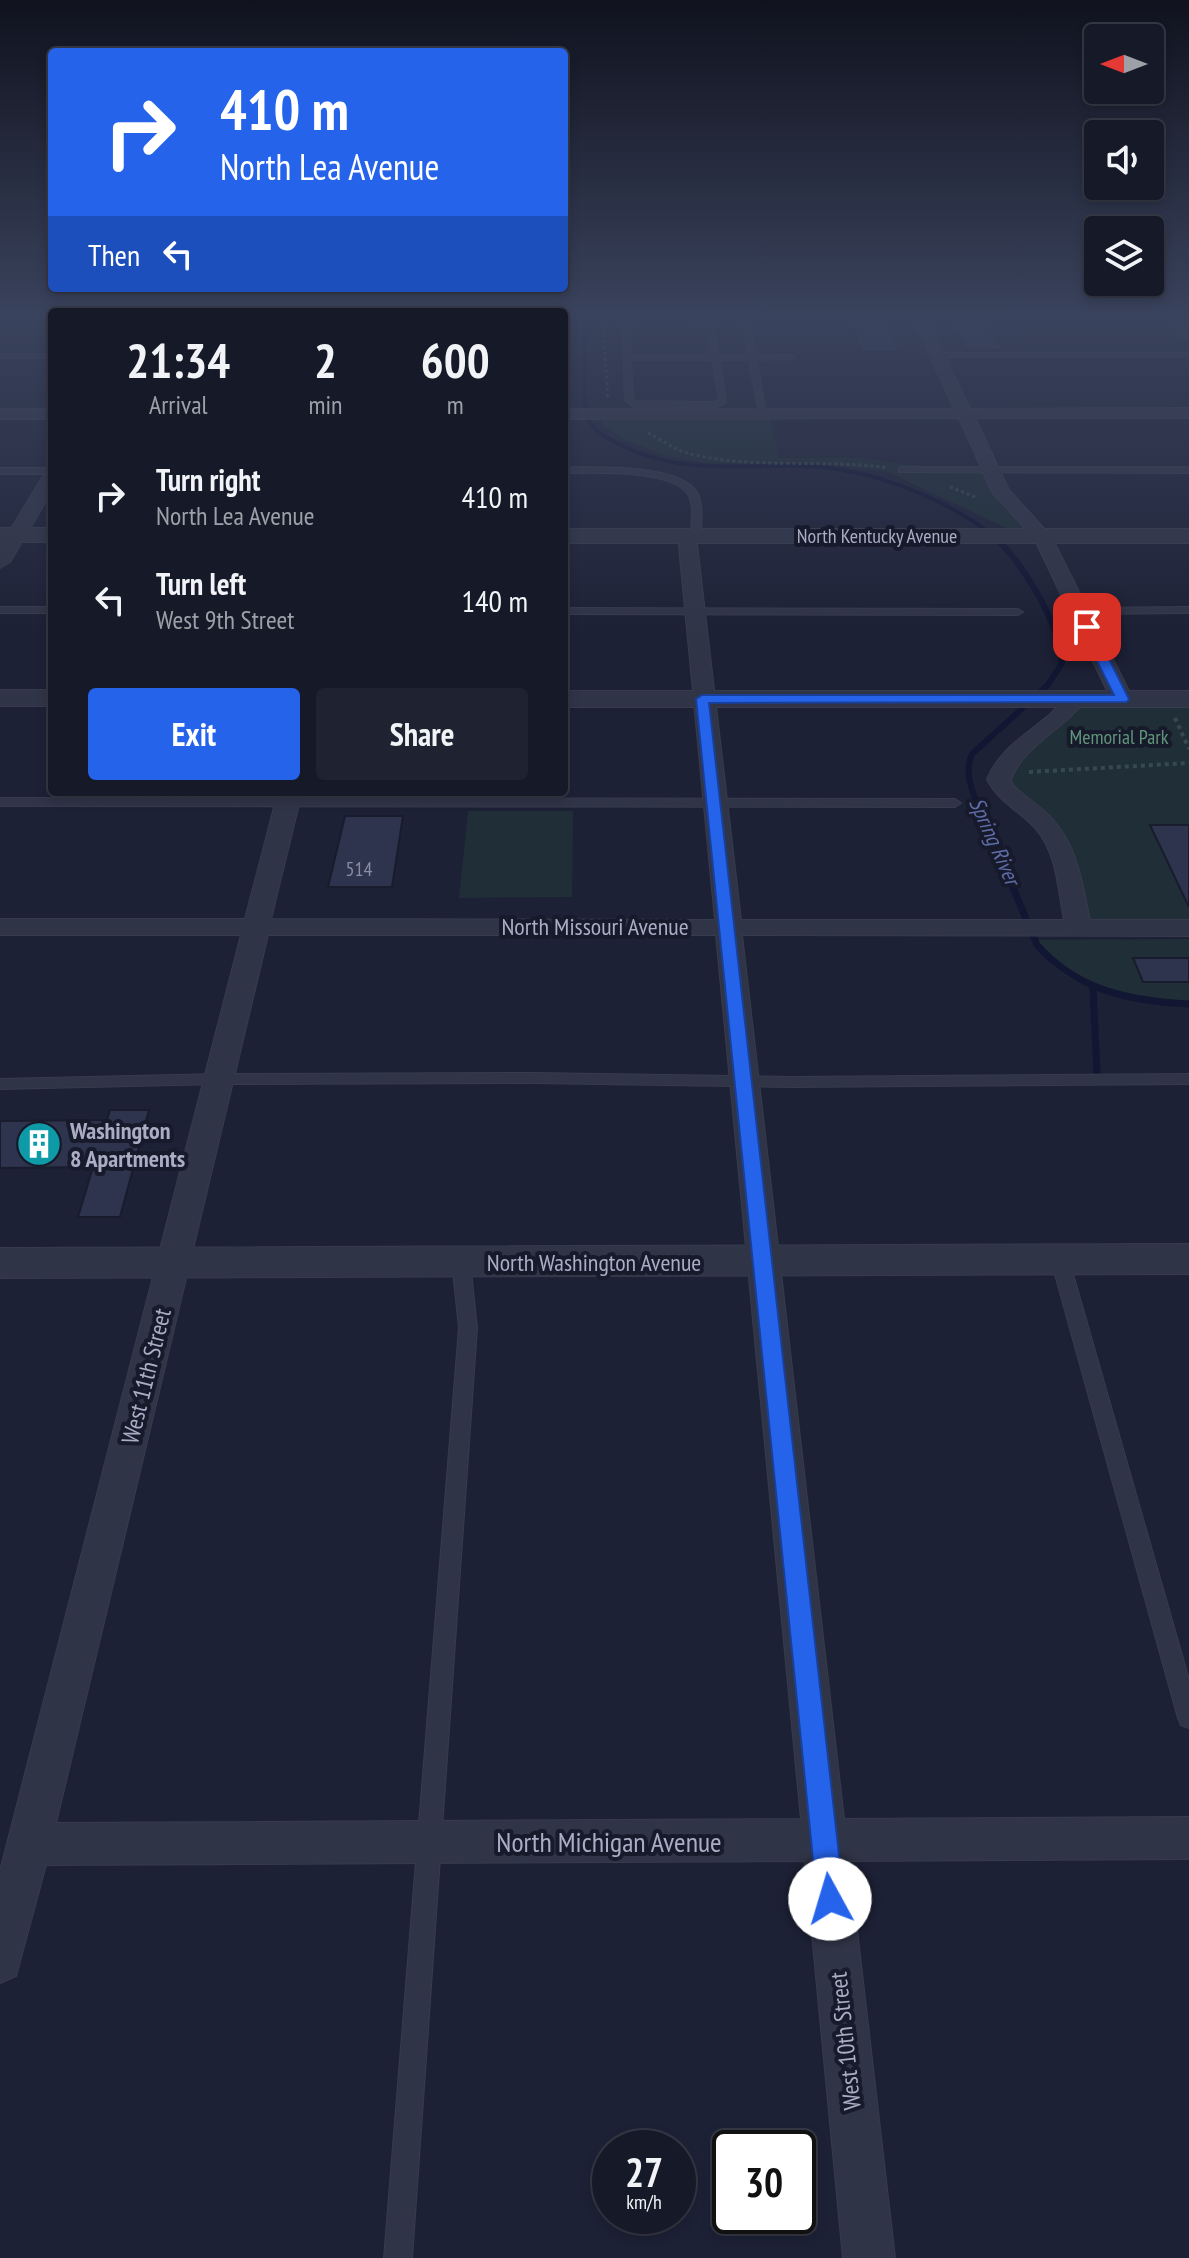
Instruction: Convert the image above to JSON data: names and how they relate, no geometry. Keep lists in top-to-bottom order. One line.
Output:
{"streets":{"street":["North Kentucky Avenue","North Missouri Avenue","North Washington Avenue","West 11th Street","North Michigan Avenue","West 10th Street"]},"crossings":[["North Kentucky Avenue","West 10th Street"],["North Missouri Avenue","West 11th Street"],["North Missouri Avenue","West 10th Street"],["North Washington Avenue","West 11th Street"],["North Washington Avenue","West 10th Street"],["West 11th Street","North Michigan Avenue"],["North Michigan Avenue","West 10th Street"]],"water":["Spring River"],"parks":["Memorial Park"],"places":{"building":["Washington 8 Apartments"]},"house_numbers":["514"],"north":"left","page":{"turn":["410 m","North Lea Avenue"],"then":"Then","eta":["21:34","Arrival","2","min","600","m"],"list":[{"name":"Turn right","note":"North Lea Avenue","value":"410 m"},{"name":"Turn left","note":"West 9th Street","value":"140 m"}],"buttons":["Exit","Share"],"speed":"27 km/h","limit":"30"}}
